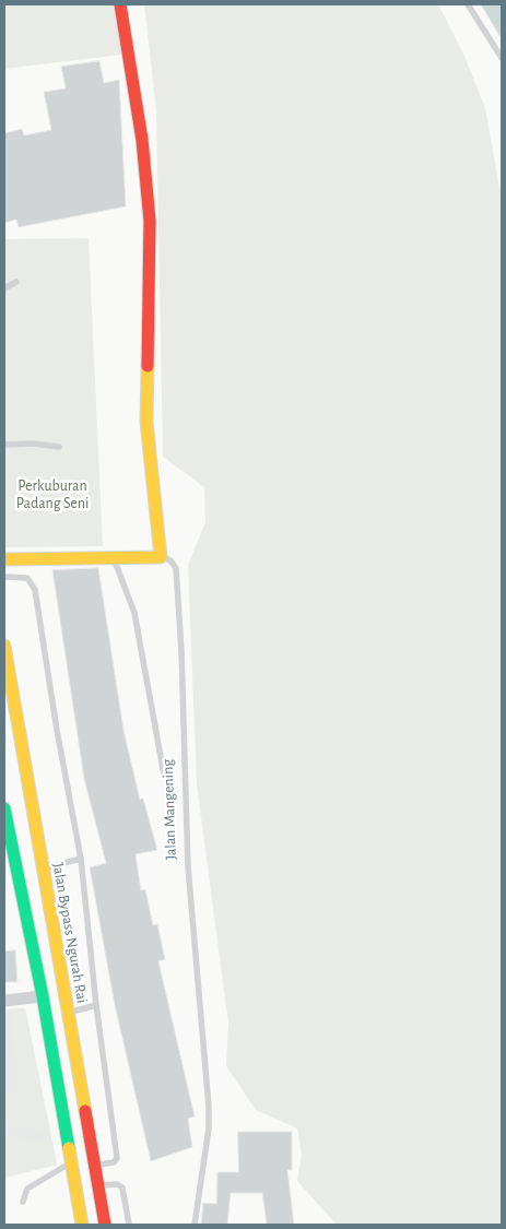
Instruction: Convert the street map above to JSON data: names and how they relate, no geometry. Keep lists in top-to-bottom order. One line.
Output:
{"streets":{"main road":["Jalan Bypass Ngurah Rai"],"lane":["Jalan Mangening"]},"parks":["Perkuburan Padang Seni"]}
